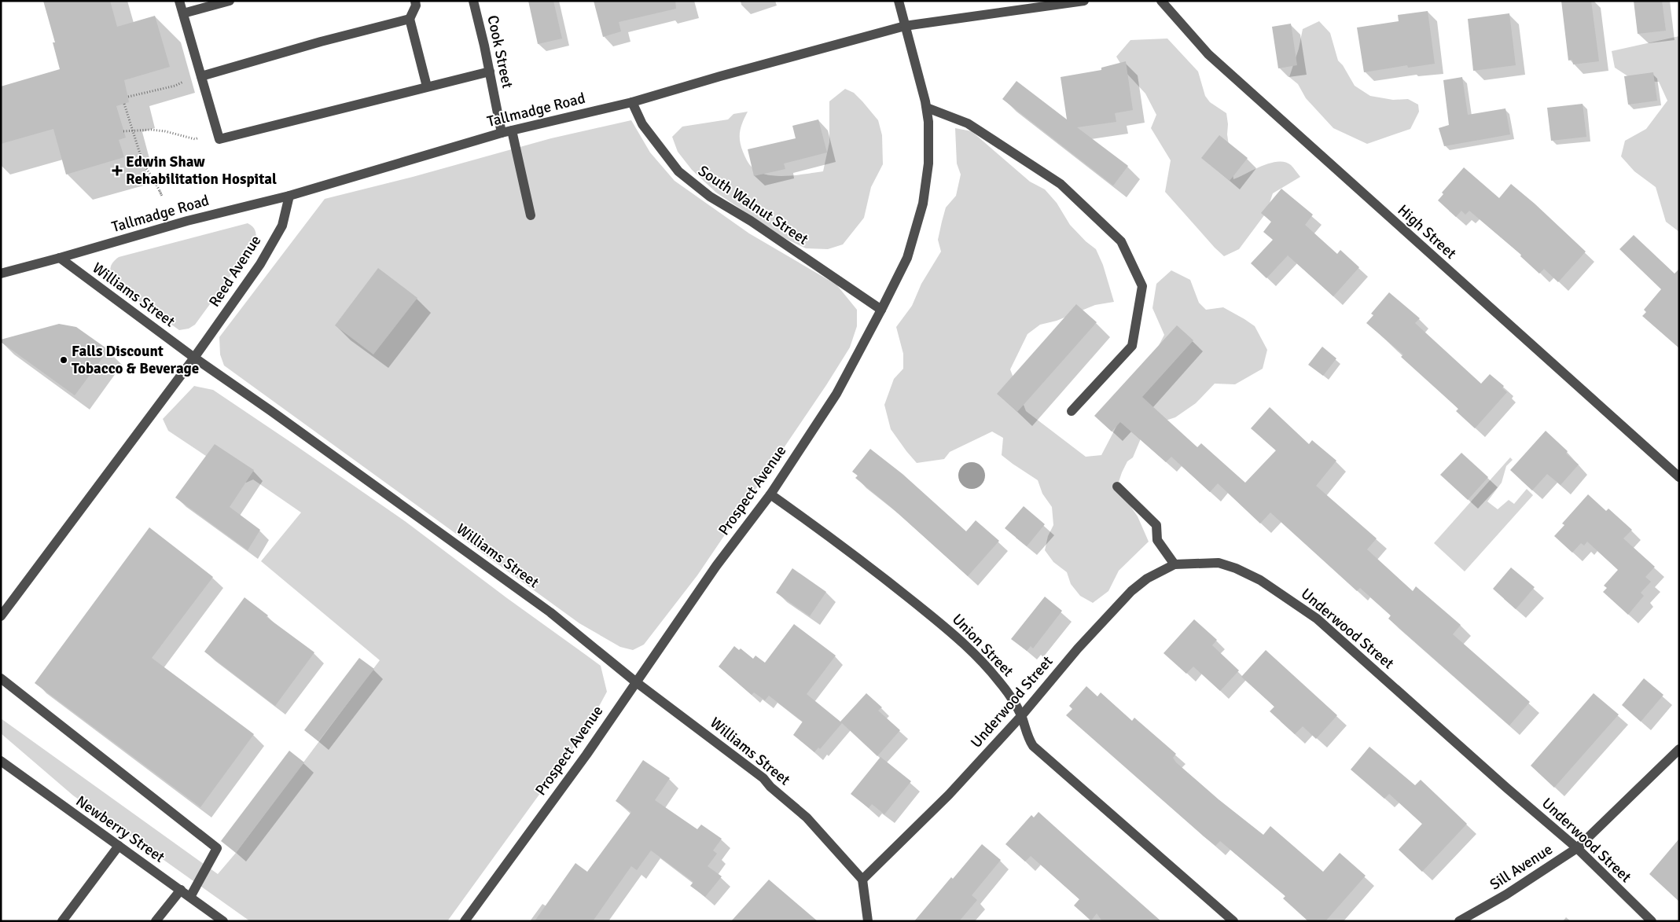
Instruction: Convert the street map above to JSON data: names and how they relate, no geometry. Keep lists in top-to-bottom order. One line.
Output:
{"streets":{"street":["Cook Street","Tallmadge Road","South Walnut Street","High Street","Reed Avenue","Williams Street","Prospect Avenue","Underwood Street","Union Street","Newberry Street","Sill Avenue"]},"crossings":[["Cook Street","Tallmadge Road"],["Tallmadge Road","South Walnut Street"],["Tallmadge Road","Reed Avenue"],["Tallmadge Road","Williams Street"],["Tallmadge Road","Prospect Avenue"],["South Walnut Street","Prospect Avenue"],["Reed Avenue","Williams Street"],["Williams Street","Prospect Avenue"],["Williams Street","Underwood Street"],["Prospect Avenue","Union Street"],["Underwood Street","Union Street"],["Underwood Street","Sill Avenue"]],"places":{"health":["Edwin Shaw Rehabilitation Hospital"],"other":["Falls Discount Tobacco & Beverage"]}}
